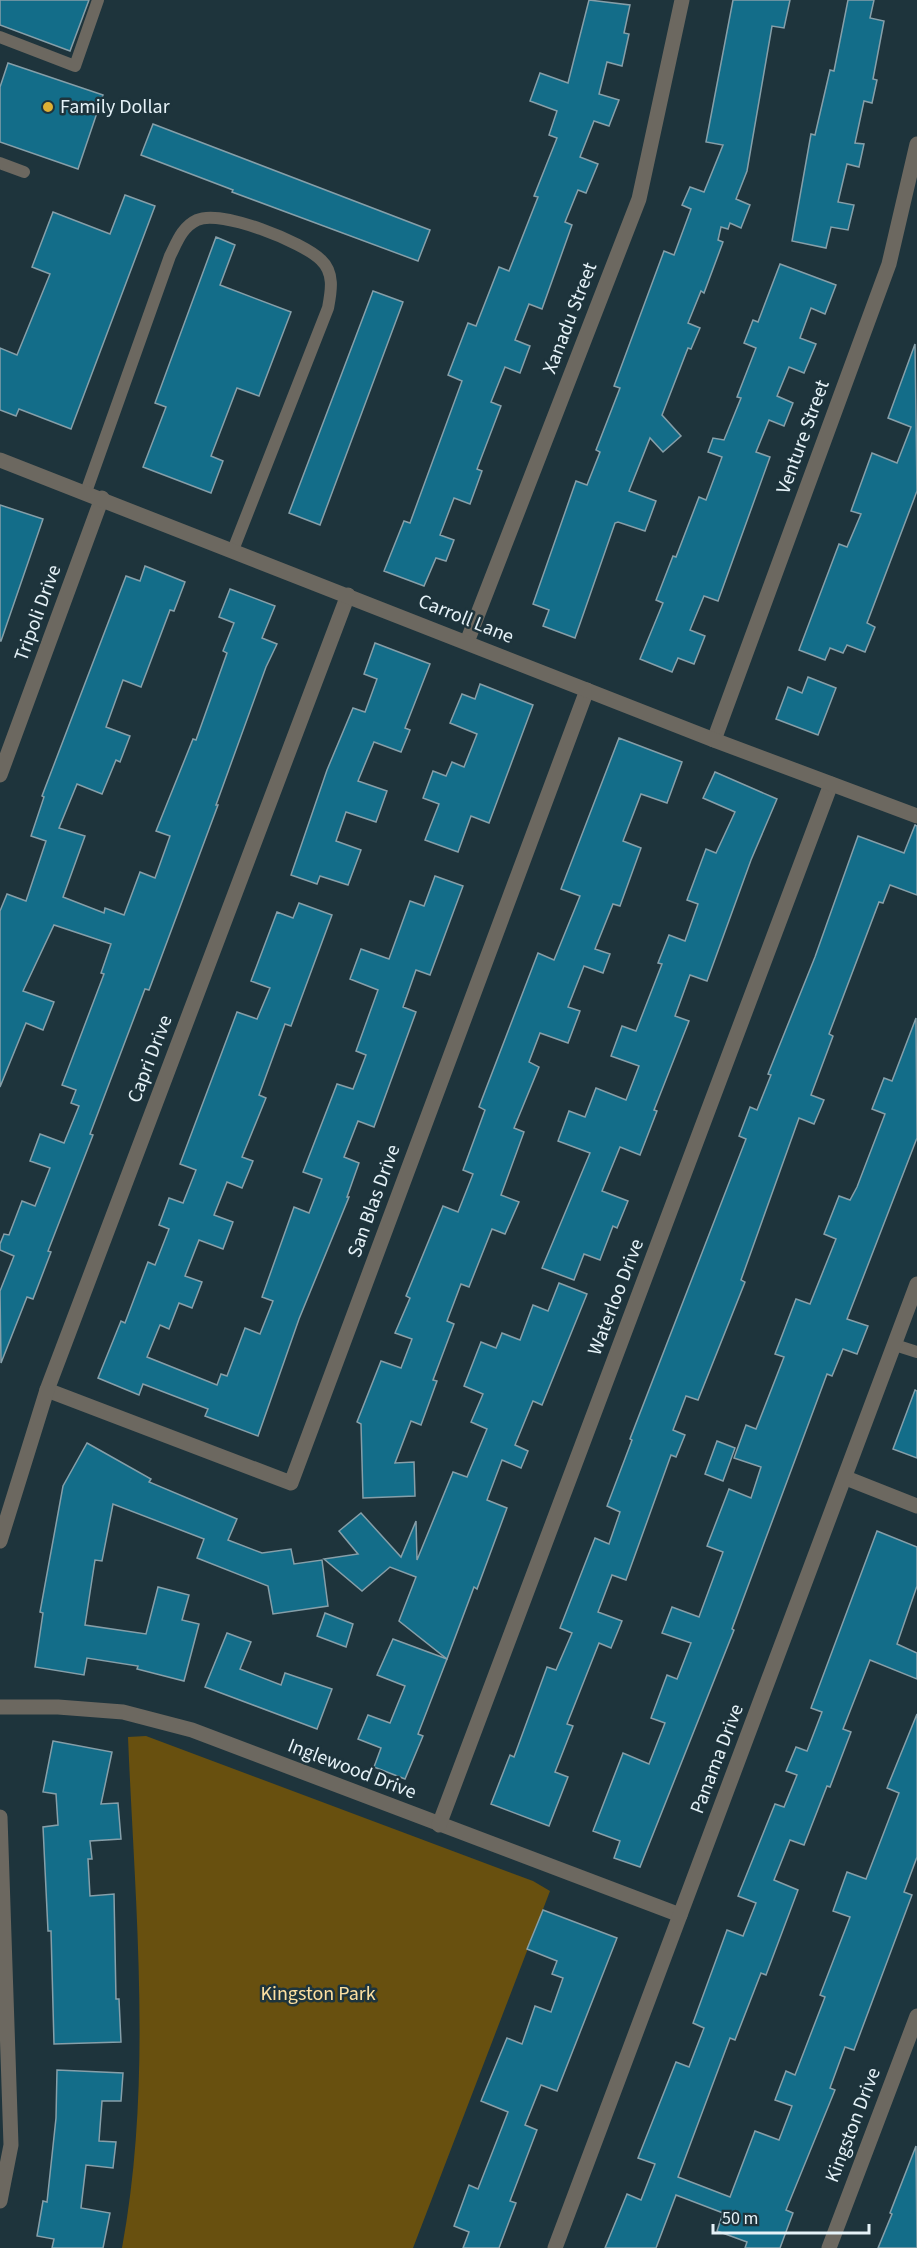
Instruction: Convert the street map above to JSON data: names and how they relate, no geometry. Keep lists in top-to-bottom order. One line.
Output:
{"streets":{"street":["Xanadu Street","Venture Street","Tripoli Drive","Carroll Lane","Capri Drive","San Blas Drive","Waterloo Drive","Panama Drive","Inglewood Drive","Kingston Drive"]},"crossings":[["Xanadu Street","Carroll Lane"],["Venture Street","Carroll Lane"],["Tripoli Drive","Carroll Lane"],["Carroll Lane","Capri Drive"],["Carroll Lane","San Blas Drive"],["Carroll Lane","Waterloo Drive"],["Capri Drive","San Blas Drive"],["Waterloo Drive","Inglewood Drive"],["Panama Drive","Inglewood Drive"]],"parks":["Kingston Park"],"places":["Family Dollar"],"scale_bar":"50 m"}
